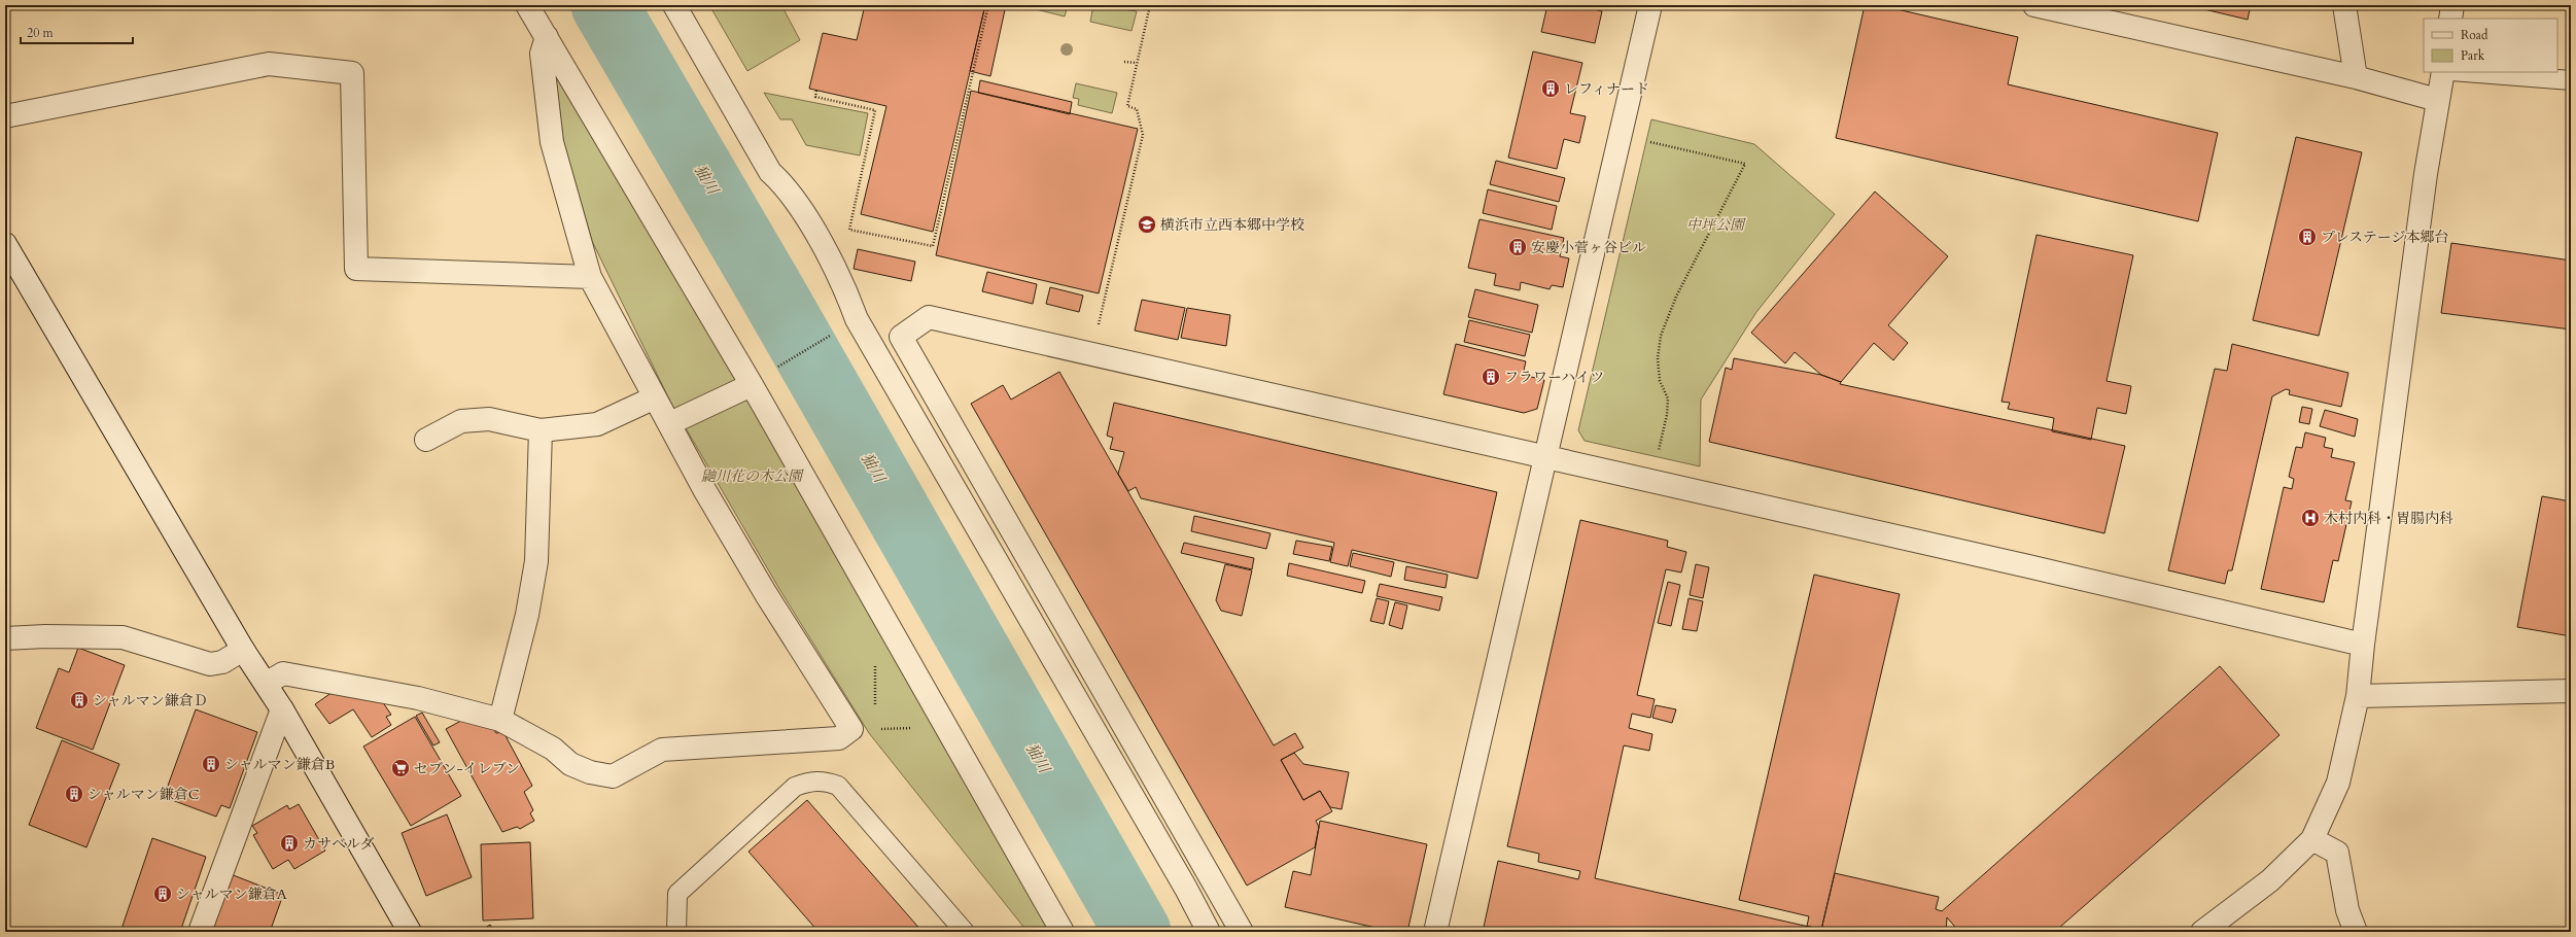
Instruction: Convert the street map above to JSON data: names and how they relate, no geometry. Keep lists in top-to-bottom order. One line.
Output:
{"water":["㹨川"],"parks":["中坪公園","鼬川花の木公園"],"places":{"building":["レフィナード","プレステージ本郷台","安慶小菅ヶ谷ビル","フラワーハイツ","シャルマン鎌倉Ｄ","シャルマン鎌倉B","シャルマン鎌倉C","カサベルダ","シャルマン鎌倉A"],"school or university":["横浜市立西本郷中学校"],"hospital":["木村内科・胃腸内科"],"supermarket":["セブン-イレブン"]},"legend":["Road","Park"],"scale_bar":"20 m"}
